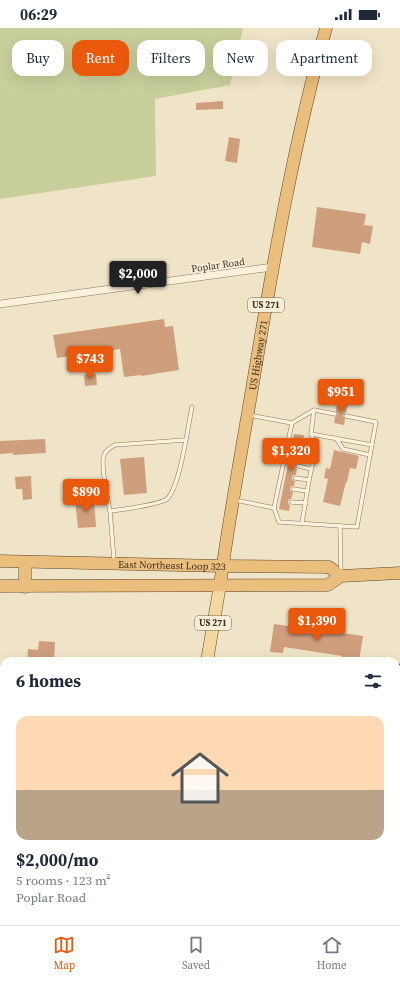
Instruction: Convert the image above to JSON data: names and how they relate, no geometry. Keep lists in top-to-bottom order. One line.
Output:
{"streets":{"highway":["US 271","US Highway 271","East Northeast Loop 323"],"street":["Poplar Road"]},"crossings":[["Poplar Road","US Highway 271"],["US Highway 271","East Northeast Loop 323"]],"page":{"status":"06:29","chip":["Buy","Rent","Filters","New","Apartment"],"price":["$2,000","$743","$951","$1,320","$890","$1,390"],"heading":"6 homes","list":[{"name":"$2,000/mo","note":"5 rooms · 123 m² · Poplar Road"}],"tabs":["Map","Saved","Home"]}}
